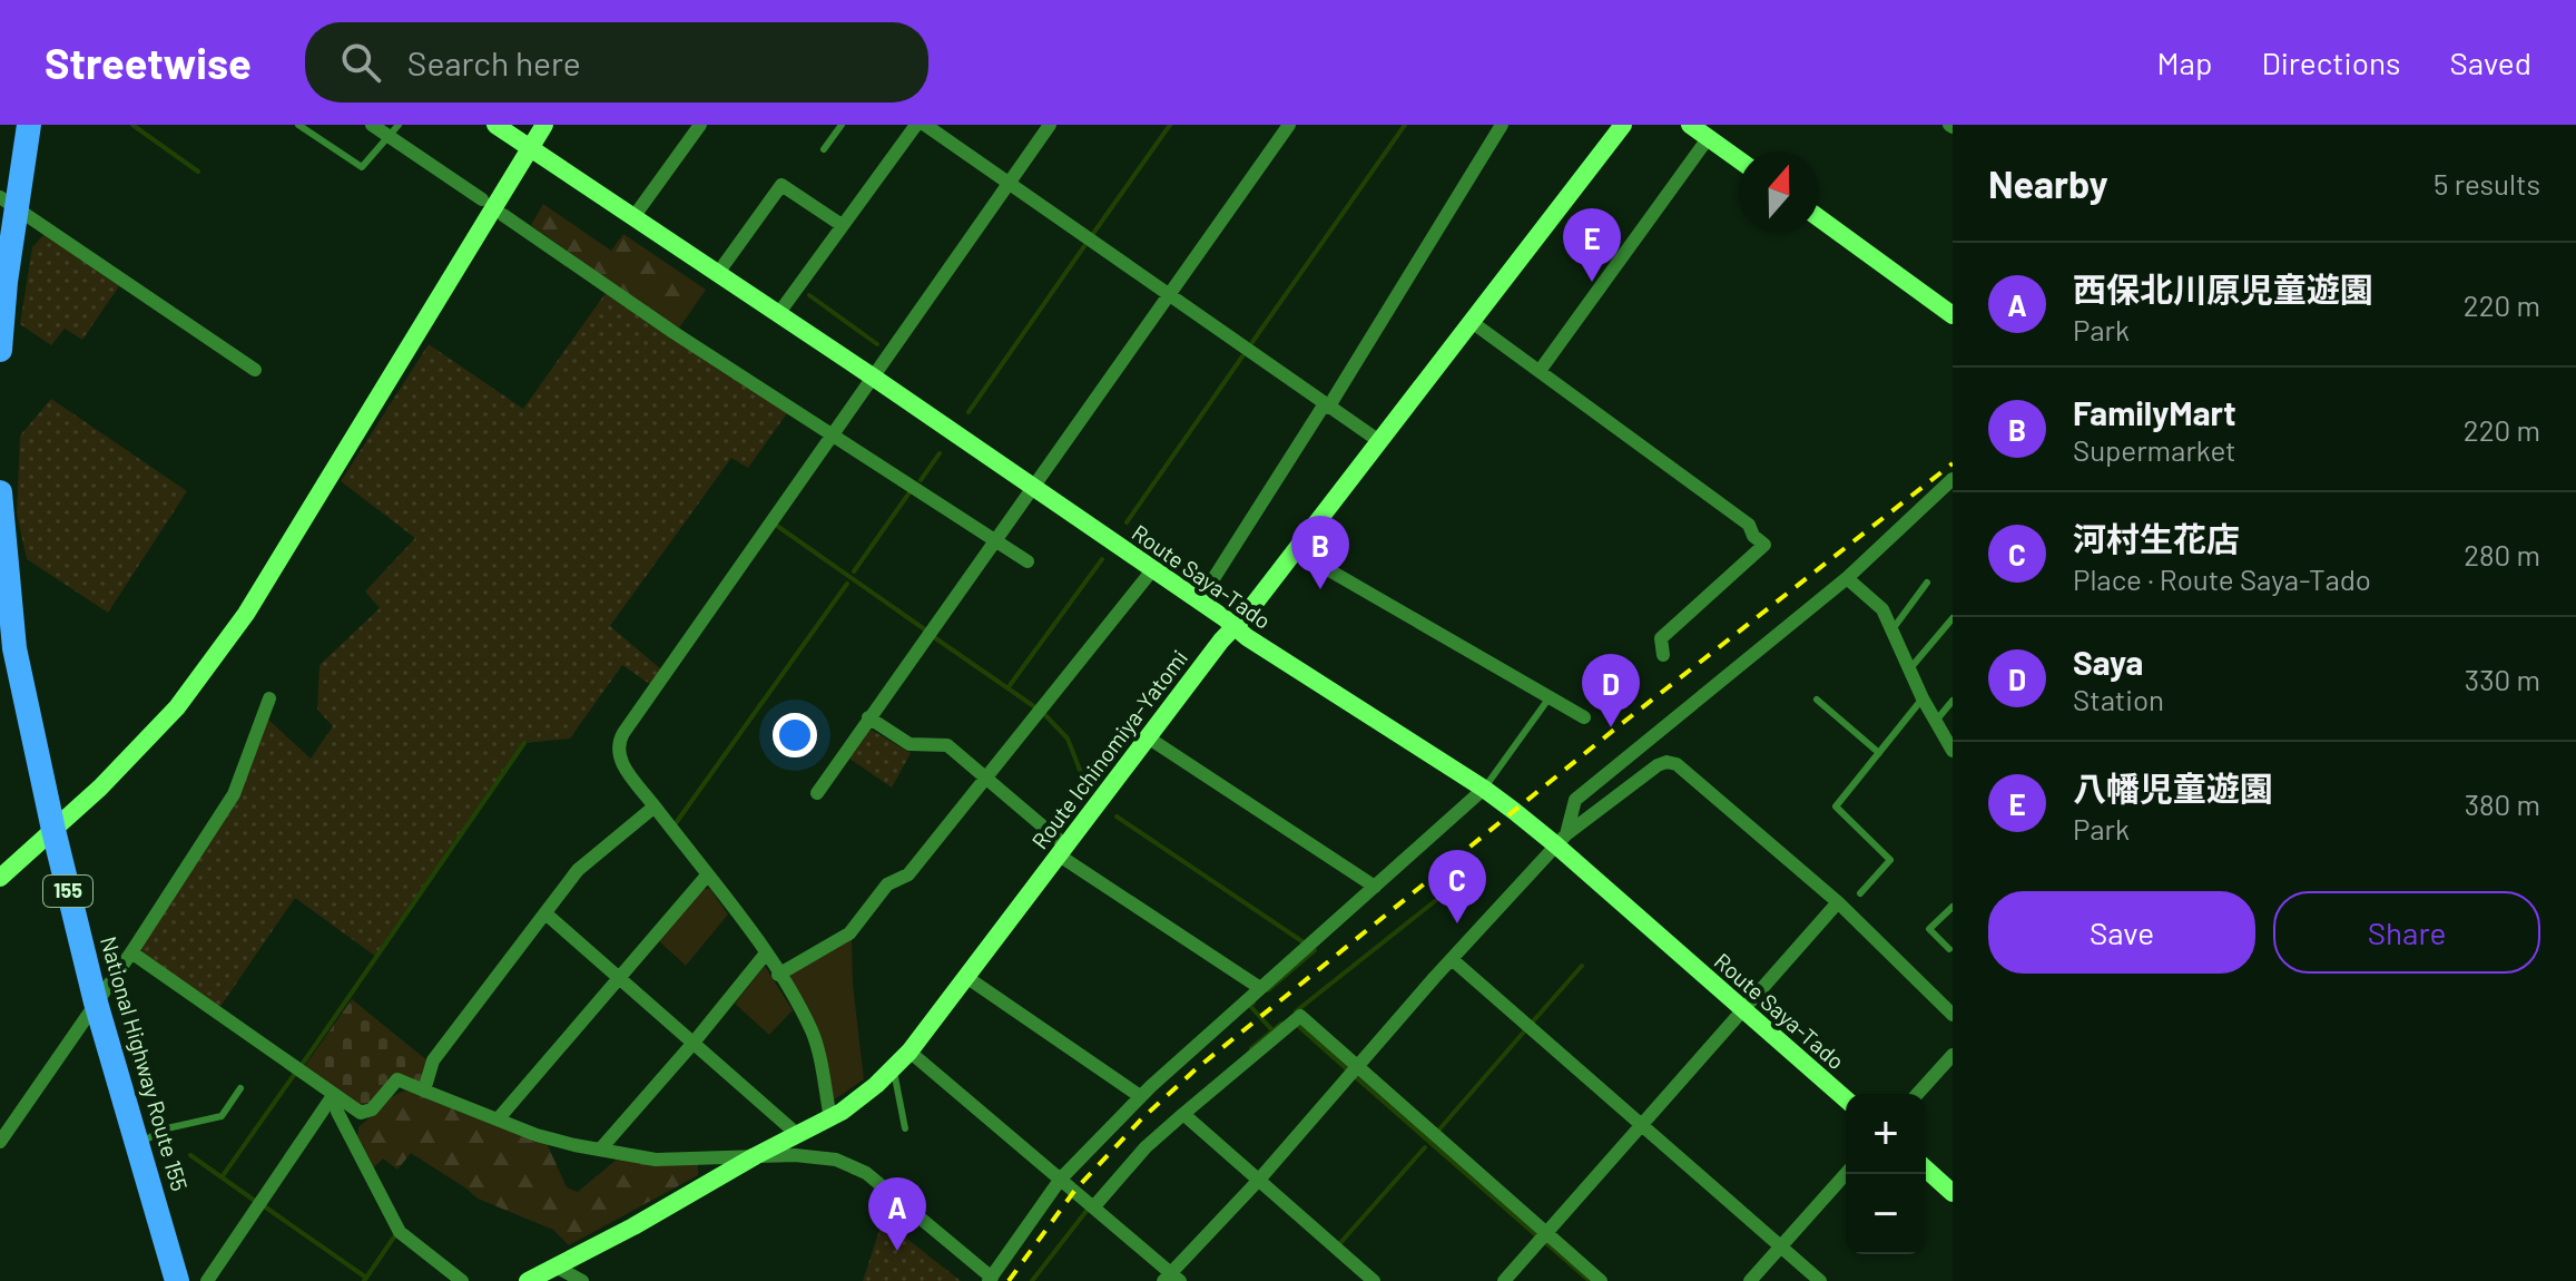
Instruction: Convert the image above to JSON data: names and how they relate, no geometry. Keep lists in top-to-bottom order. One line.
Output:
{"streets":{"highway":["155","National Highway Route 155"],"main road":["Route Saya-Tado","Route Ichinomiya-Yatomi"]},"crossings":[["Route Saya-Tado","Route Ichinomiya-Yatomi"]],"north":"top","page":{"header":"Streetwise","search":"Search here","nav":["Map","Directions","Saved"],"heading":["Nearby","5 results"],"pins":["E","B","D","C","A"],"list":[{"mark":"A","name":"西保北川原児童遊園","note":"Park","value":"220 m"},{"mark":"B","name":"FamilyMart","note":"Supermarket","value":"220 m"},{"mark":"C","name":"河村生花店","note":"Place · Route Saya-Tado","value":"280 m"},{"mark":"D","name":"Saya","note":"Station","value":"330 m"},{"mark":"E","name":"八幡児童遊園","note":"Park","value":"380 m"}],"buttons":["Save","Share"],"map_buttons":["+","−"]}}
